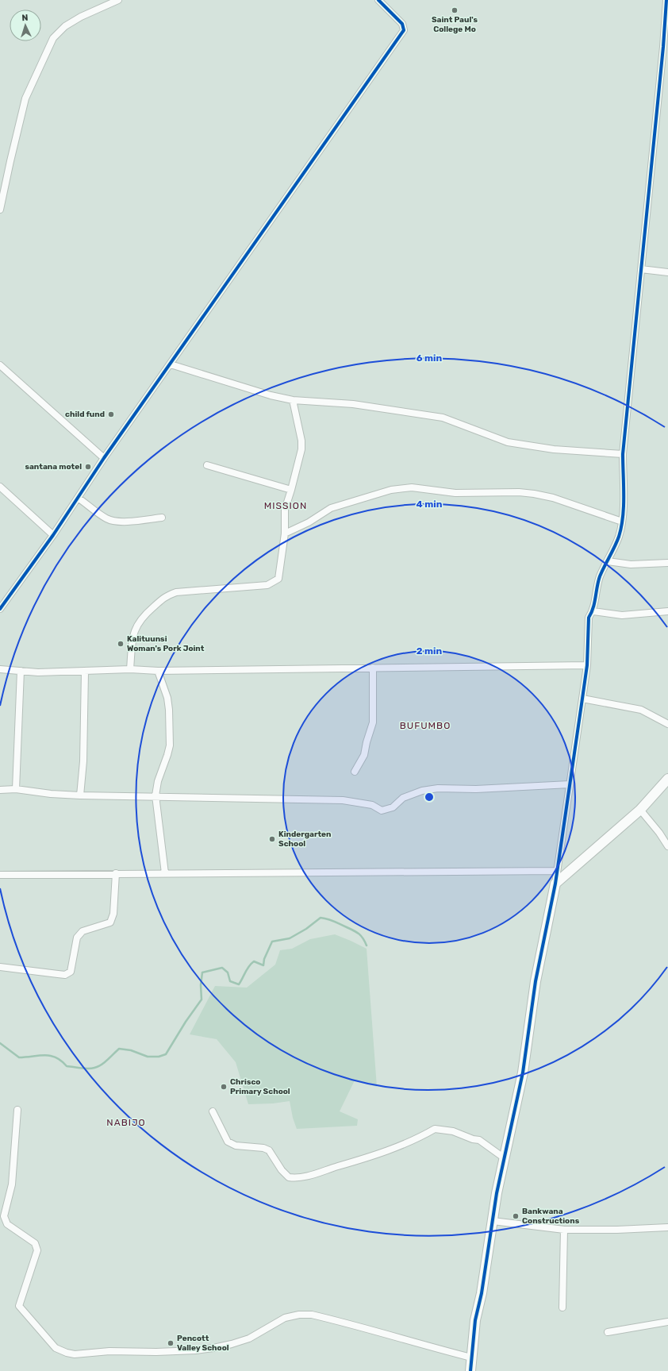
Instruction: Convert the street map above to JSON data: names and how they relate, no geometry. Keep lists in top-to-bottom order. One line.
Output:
{"districts":["MISSION","BUFUMBO","NABIJO"],"places":["Saint Paul's College Mo","child fund","santana motel","Kalituunsi Woman's Pork Joint","Kindergarten School","Chrisco Primary School","Bankwana Constructions","Pencott Valley School"],"north":"top","rings":["6 min","4 min","2 min"]}
